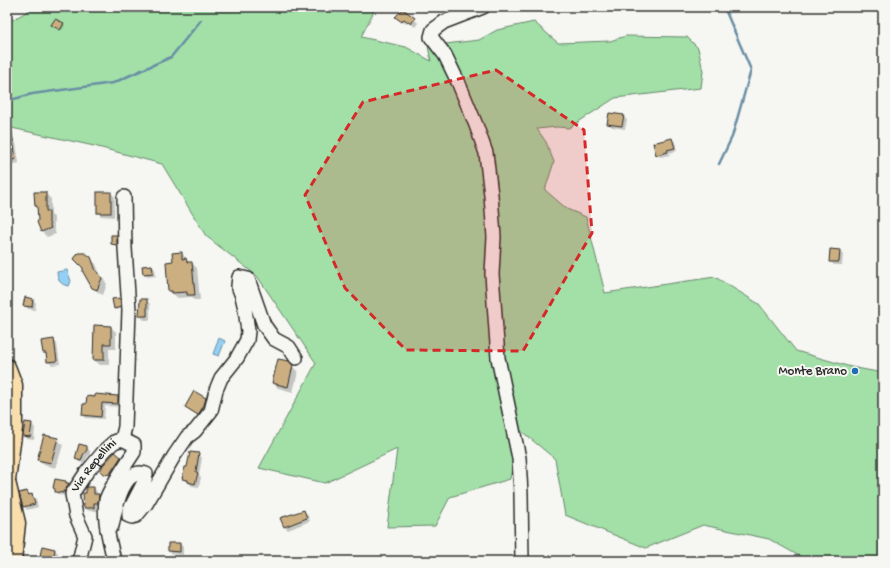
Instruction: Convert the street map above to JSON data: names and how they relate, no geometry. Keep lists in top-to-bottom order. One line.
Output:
{"streets":{"street":["Via Repellini"]},"places":["Monte Brano"]}
